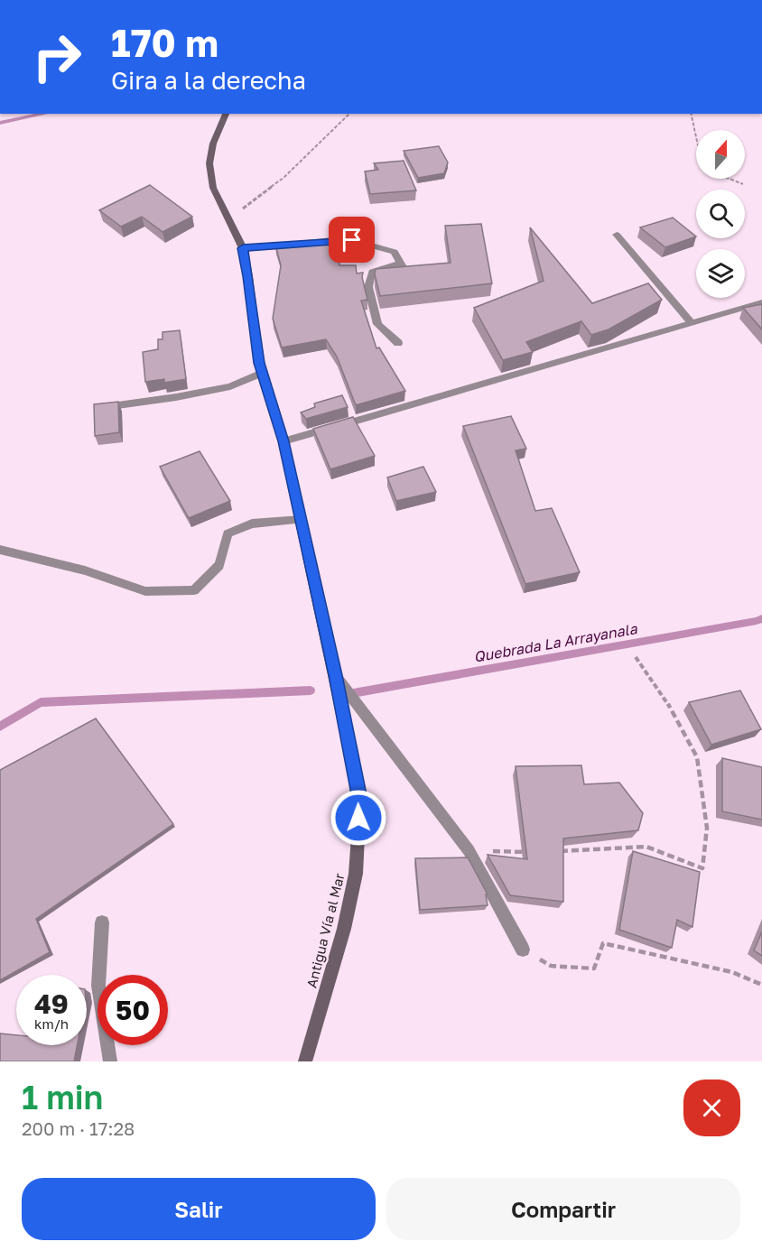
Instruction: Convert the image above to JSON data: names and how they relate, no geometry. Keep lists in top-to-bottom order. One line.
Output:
{"streets":{"main road":["Antigua Vía al Mar"]},"water":["Quebrada La Arrayanala"],"north":"top","page":{"turn":["170 m","Gira a la derecha"],"speed":"49 km/h","limit":"50","heading":["1 min","200 m · 17:28"],"buttons":["Salir","Compartir"]}}
